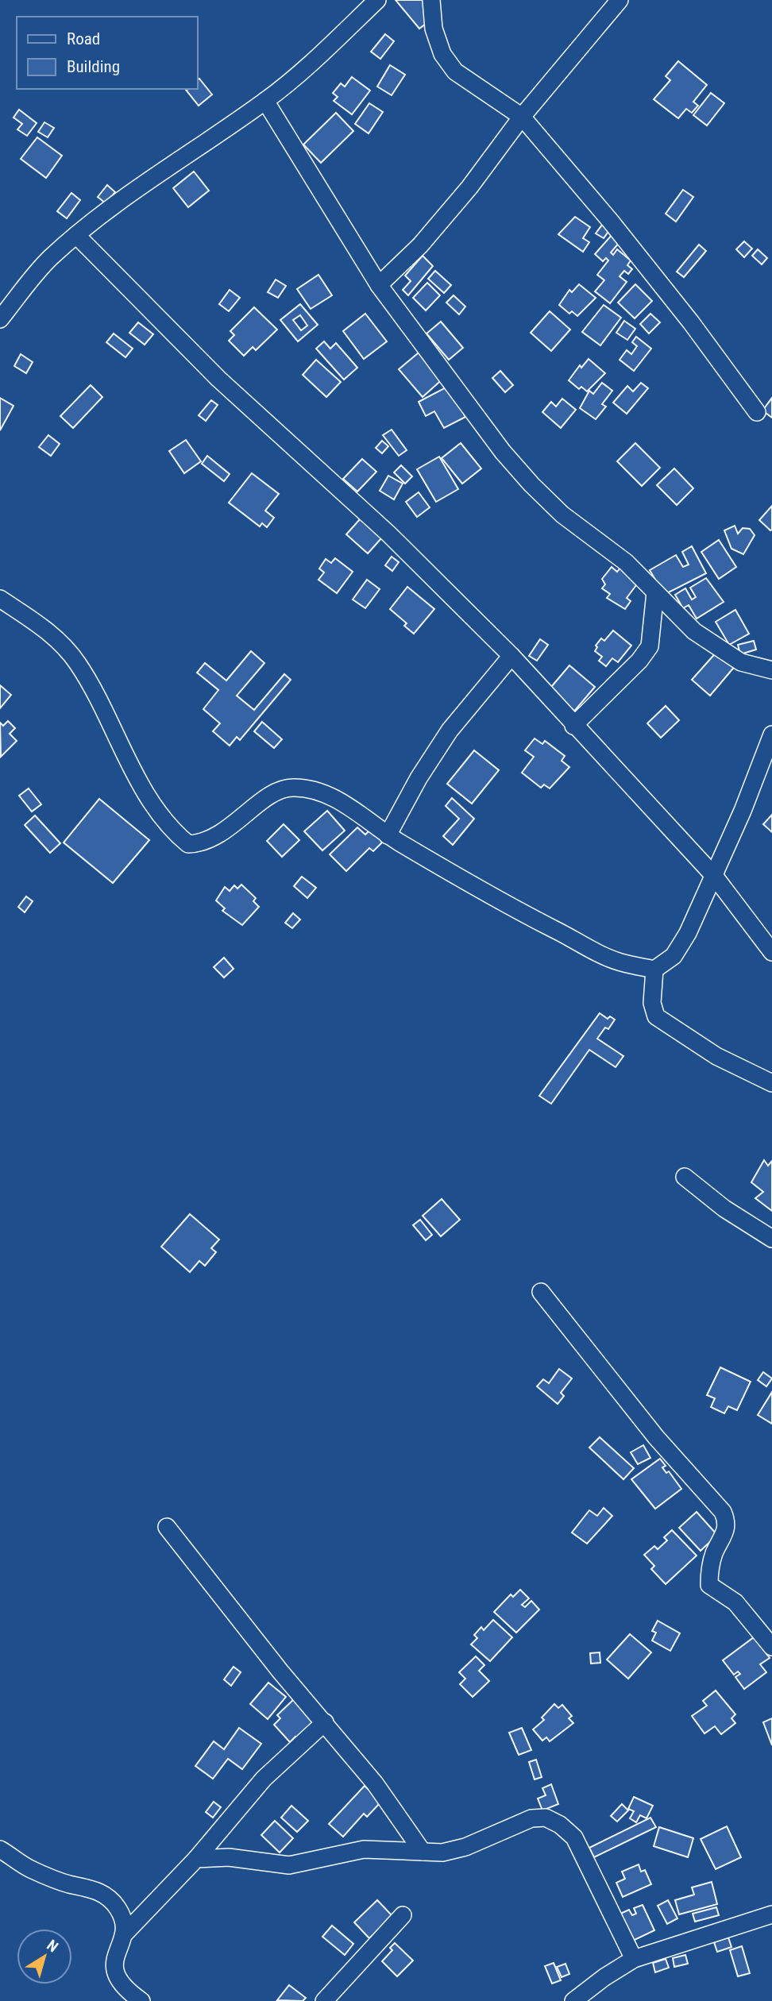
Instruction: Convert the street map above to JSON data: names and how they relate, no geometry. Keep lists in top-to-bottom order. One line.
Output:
{"legend":["Road","Building"],"north":"top right"}
